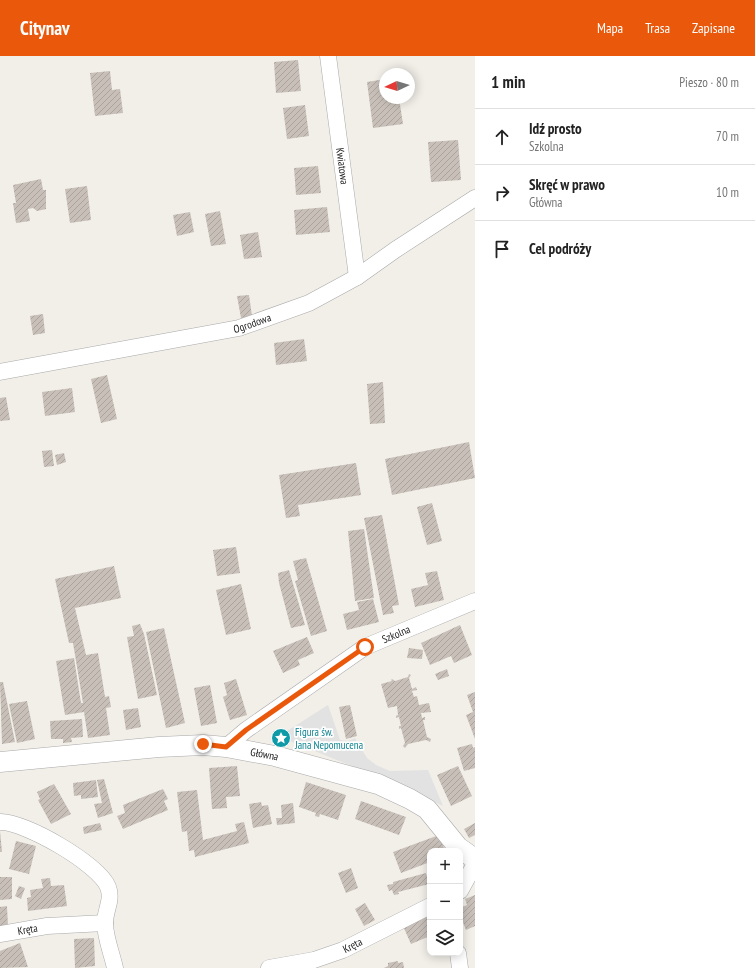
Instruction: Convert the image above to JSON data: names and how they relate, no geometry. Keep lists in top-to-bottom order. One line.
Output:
{"streets":{"street":["Kwiatowa","Ogrodowa","Szkolna","Główna","Kręta"]},"crossings":[["Kwiatowa","Ogrodowa"],["Szkolna","Główna"]],"places":{"place":["Figura św. Jana Nepomucena"]},"north":"left","page":{"header":"Citynav","nav":["Mapa","Trasa","Zapisane"],"heading":["1 min","Pieszo · 80 m"],"list":[["Idź prosto","Szkolna","70 m"],["Skręć w prawo","Główna","10 m"],"Cel podróży"],"map_buttons":["+","−"]}}
